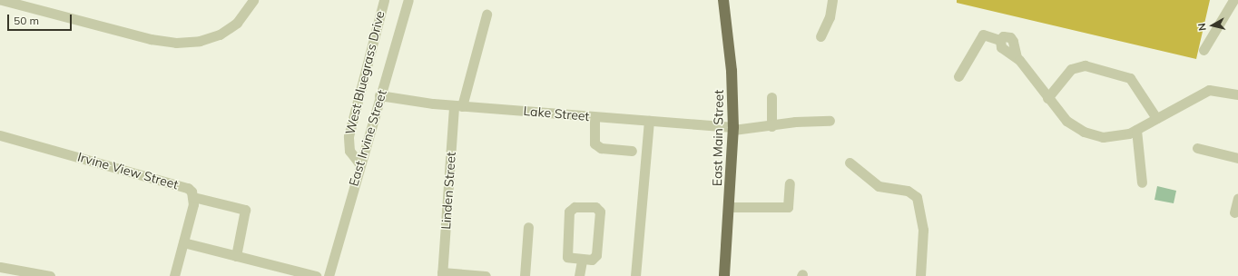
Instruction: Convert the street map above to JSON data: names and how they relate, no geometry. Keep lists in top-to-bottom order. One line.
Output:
{"streets":{"main road":["East Main Street"],"street":["West Bluegrass Drive","Lake Street","East Irvine Street","Irvine View Street","Linden Street"]},"crossings":[["West Bluegrass Drive","East Irvine Street"],["Lake Street","East Irvine Street"],["Lake Street","East Main Street"],["Lake Street","Linden Street"]],"scale_bar":"50 m","north":"left"}
